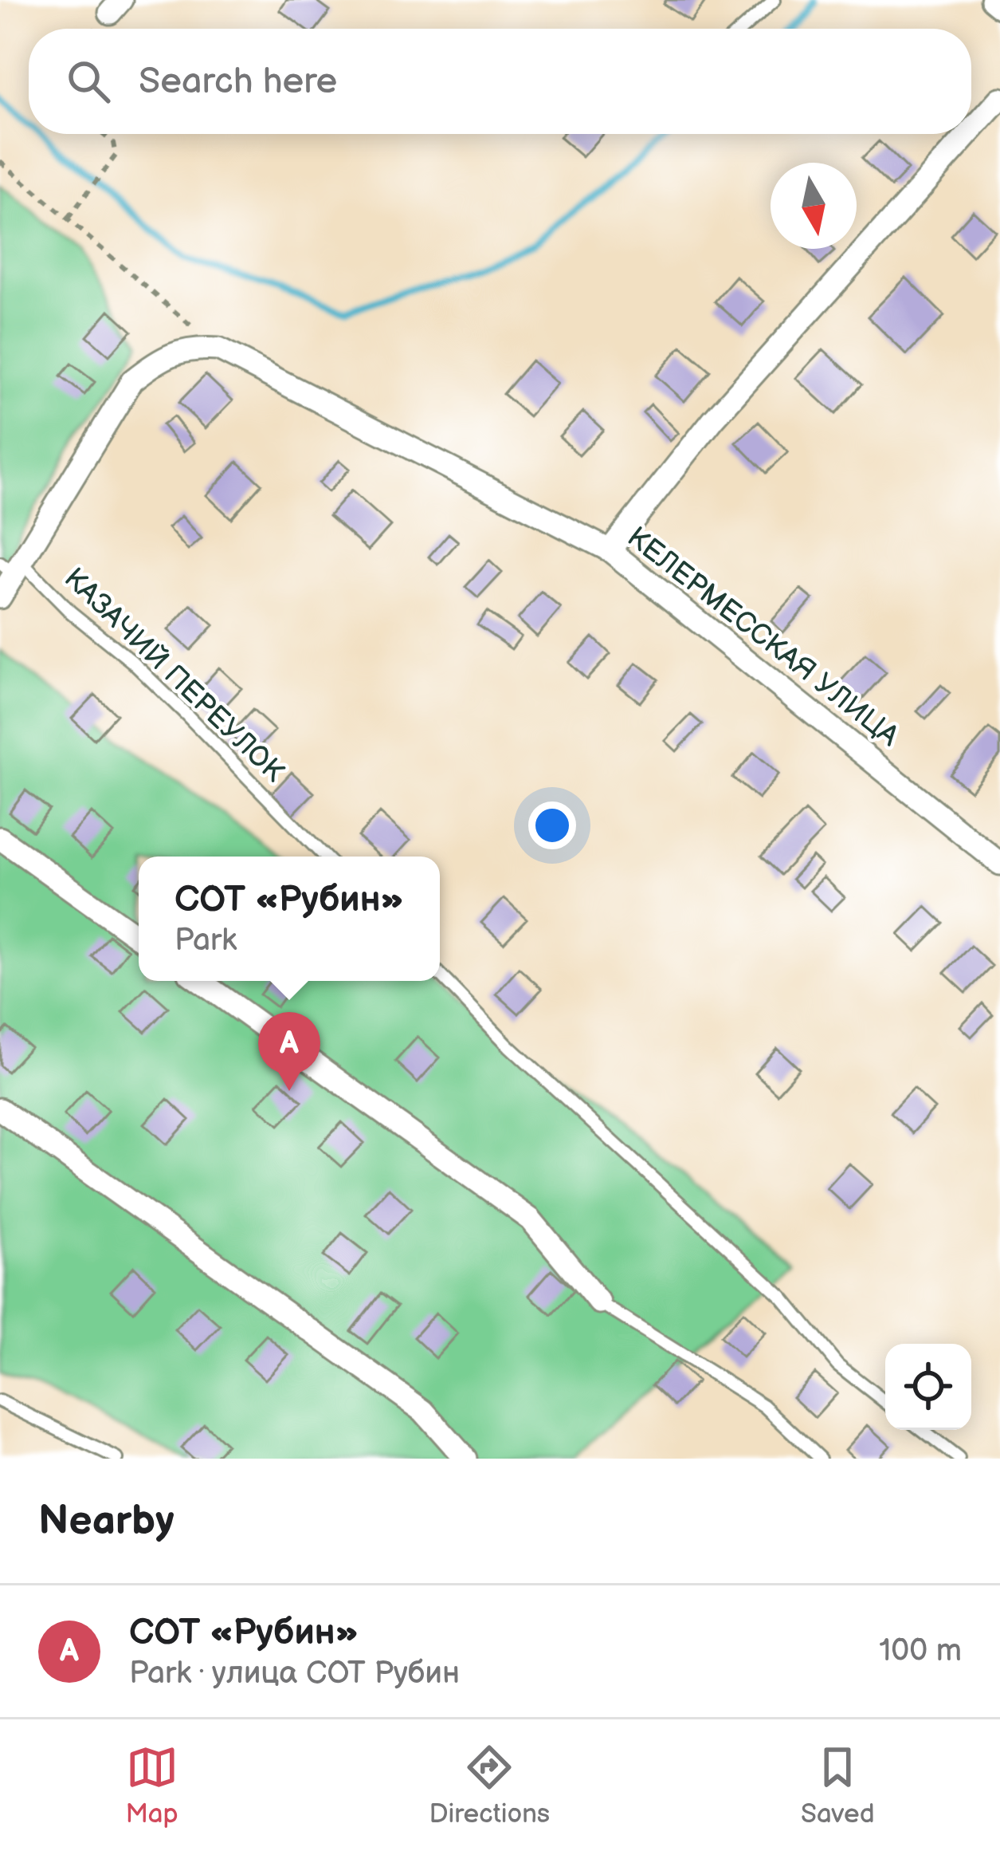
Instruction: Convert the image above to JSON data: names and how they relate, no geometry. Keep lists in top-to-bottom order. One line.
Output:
{"streets":{"street":["КЕЛЕРМЕССКАЯ УЛИЦА"],"lane":["КАЗАЧИЙ ПЕРЕУЛОК"]},"north":"bottom","page":{"search":"Search here","popup":["СОТ «Рубин»","Park"],"pins":"A","heading":"Nearby","list":[{"mark":"A","name":"СОТ «Рубин»","note":"Park · улица СОТ Рубин","value":"100 m"}],"nav":["Map","Directions","Saved"]}}
